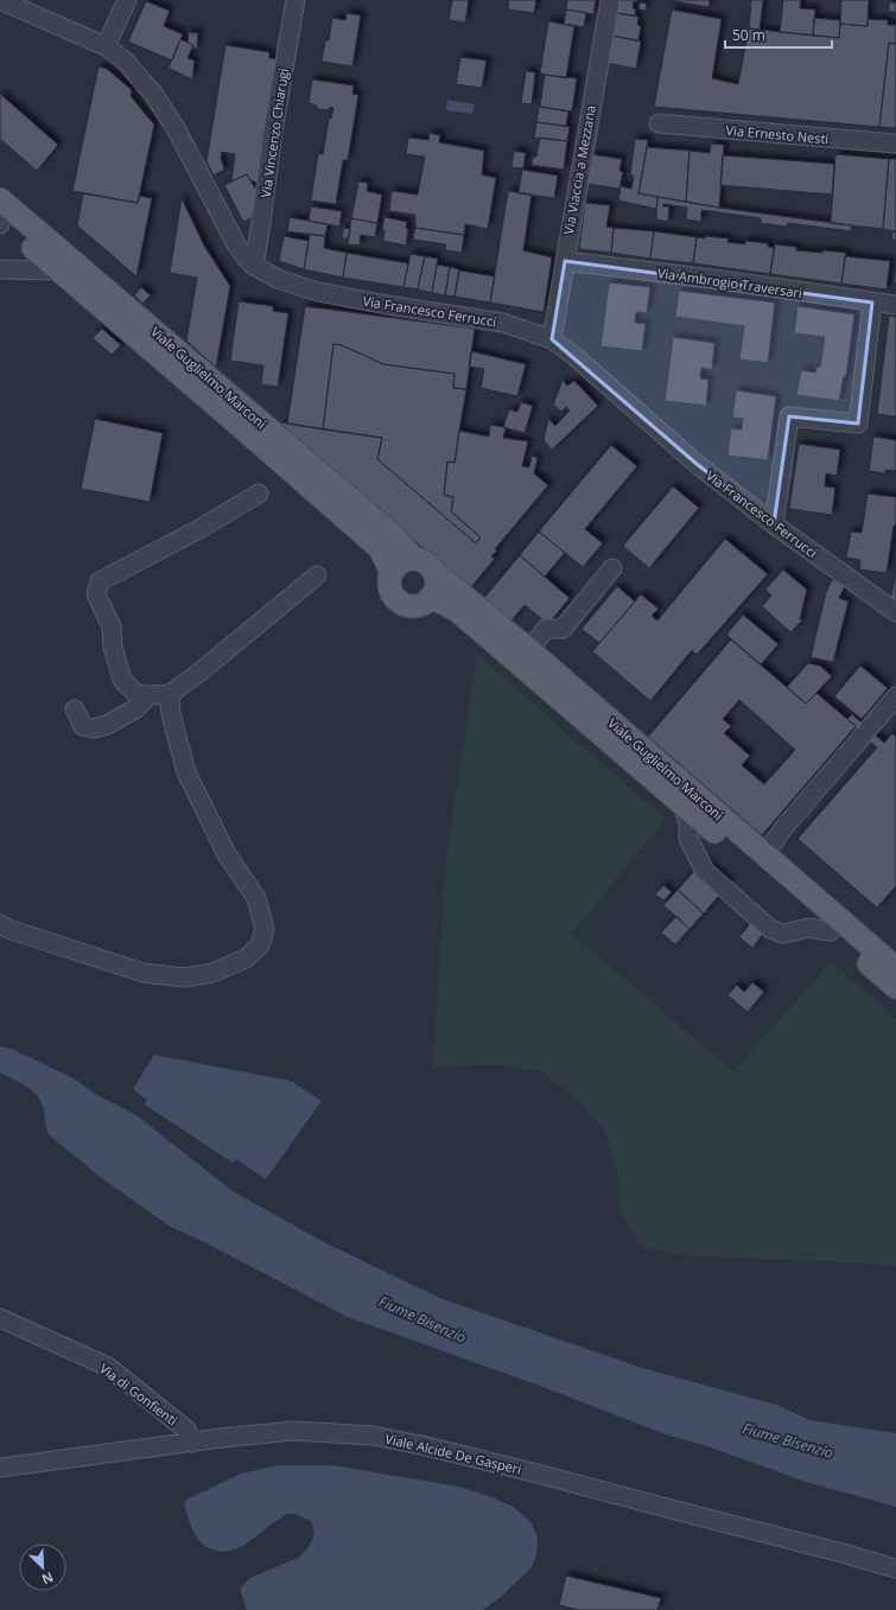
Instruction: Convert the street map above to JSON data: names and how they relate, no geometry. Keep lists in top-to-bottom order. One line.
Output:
{"streets":{"main road":["Viale Guglielmo Marconi"],"street":["Via Vincenzo Chiarugi","Via Ernesto Nesti","Via Viaccia a Mezzana","Via Ambrogio Traversari","Via Francesco Ferrucci","Via di Gonfienti","Viale Alcide De Gasperi"]},"crossings":[["Via Vincenzo Chiarugi","Via Francesco Ferrucci"],["Via Viaccia a Mezzana","Via Ambrogio Traversari"],["Via Viaccia a Mezzana","Via Francesco Ferrucci"],["Via di Gonfienti","Viale Alcide De Gasperi"]],"water":["Fiume Bisenzio"],"scale_bar":"50 m","north":"bottom right"}
